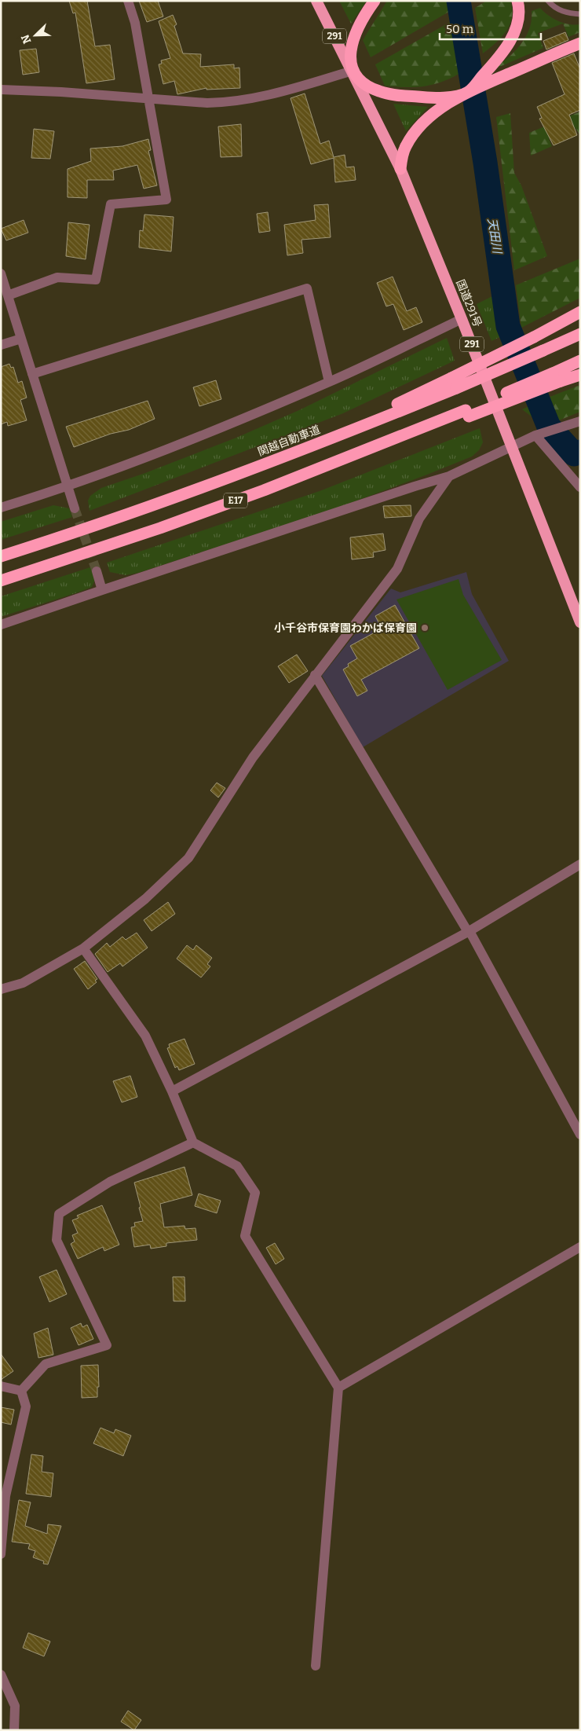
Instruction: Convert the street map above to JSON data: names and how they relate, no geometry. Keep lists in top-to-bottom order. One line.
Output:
{"streets":{"highway":["291","国道291号","関越自動車道","E17"]},"water":["天田川"],"places":["小千谷市保育園わかば保育園"],"scale_bar":"50 m","north":"bottom left"}
